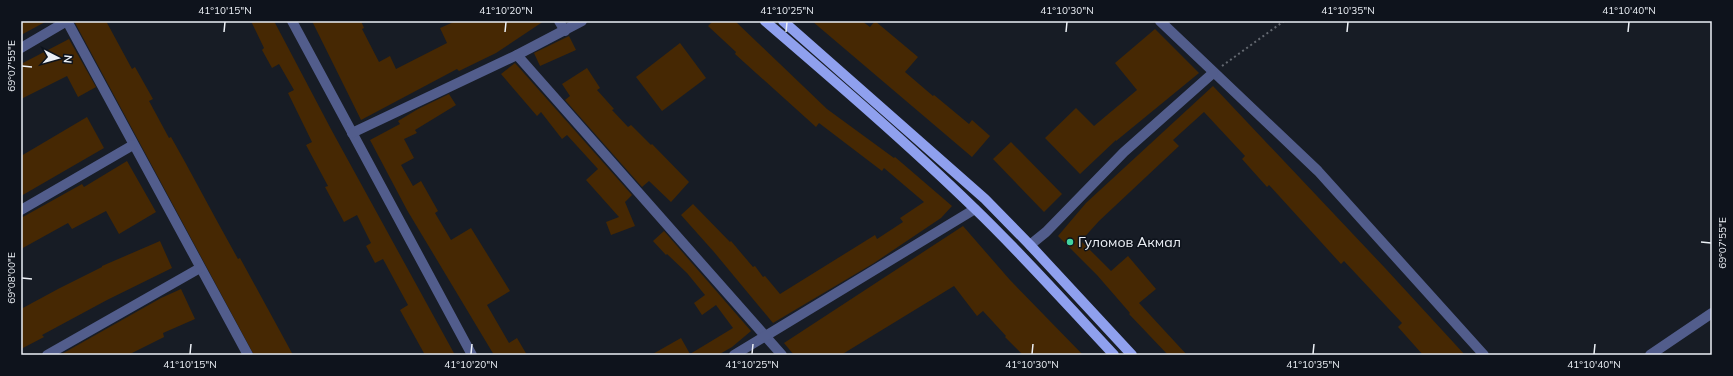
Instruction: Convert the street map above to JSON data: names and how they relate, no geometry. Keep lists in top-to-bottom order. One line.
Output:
{"places":["Гуломов Акмал"],"north":"right","coordinates":["41°10'15\"N","41°10'20\"N","41°10'25\"N","41°10'30\"N","41°10'35\"N","41°10'40\"N","69°07'55\"E","69°08'00\"E"]}
